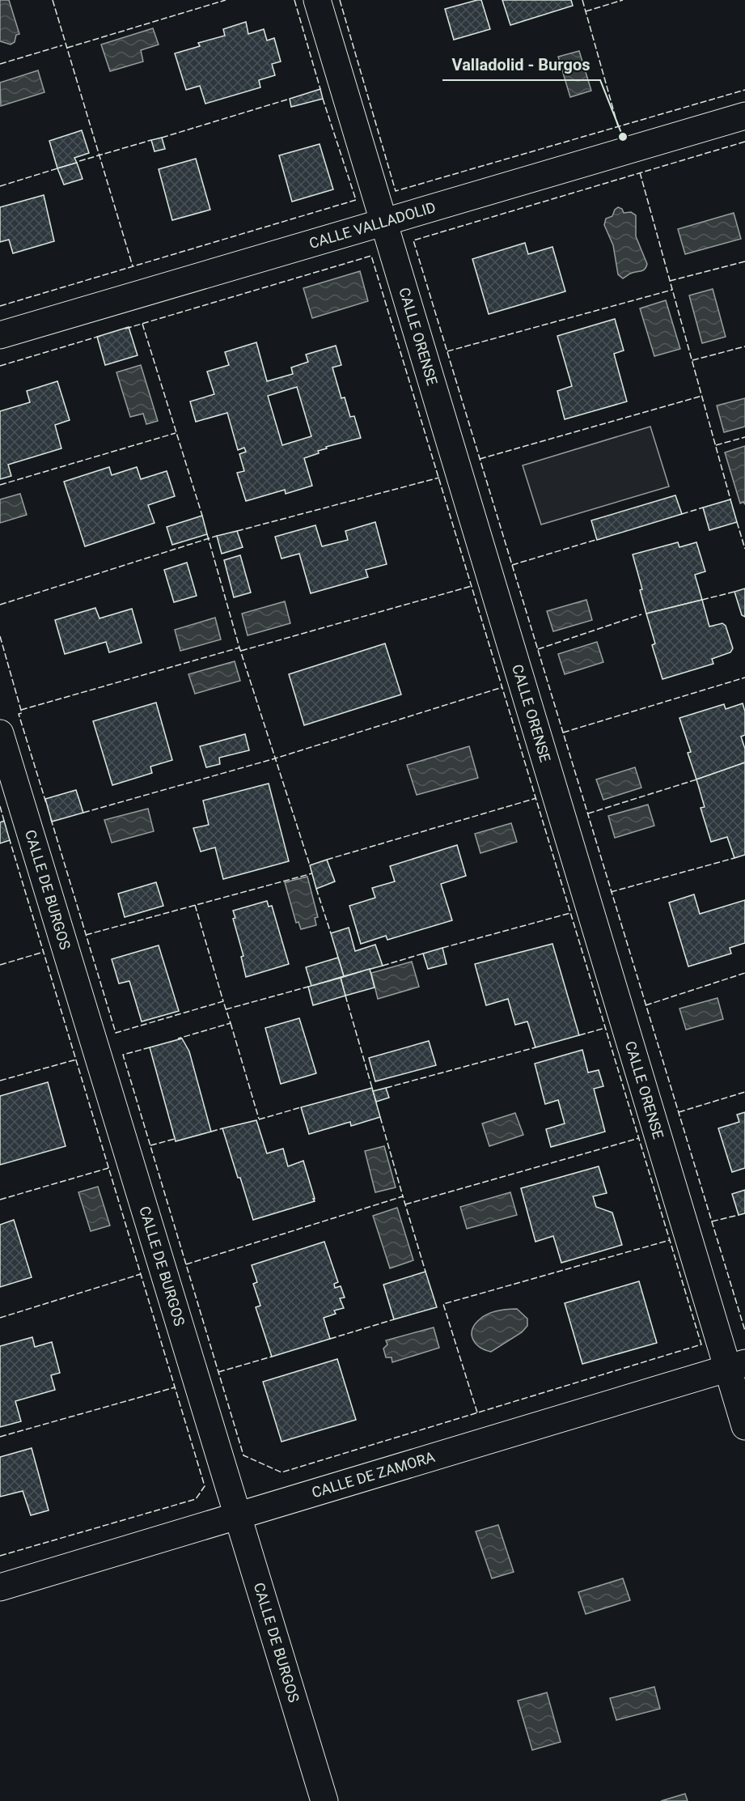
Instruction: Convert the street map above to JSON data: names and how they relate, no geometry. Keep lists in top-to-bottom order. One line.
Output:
{"streets":{"street":["CALLE VALLADOLID","CALLE ORENSE","CALLE DE BURGOS","CALLE DE ZAMORA"]},"crossings":[["CALLE VALLADOLID","CALLE ORENSE"],["CALLE ORENSE","CALLE DE ZAMORA"],["CALLE DE BURGOS","CALLE DE ZAMORA"]],"places":["Valladolid - Burgos"]}
